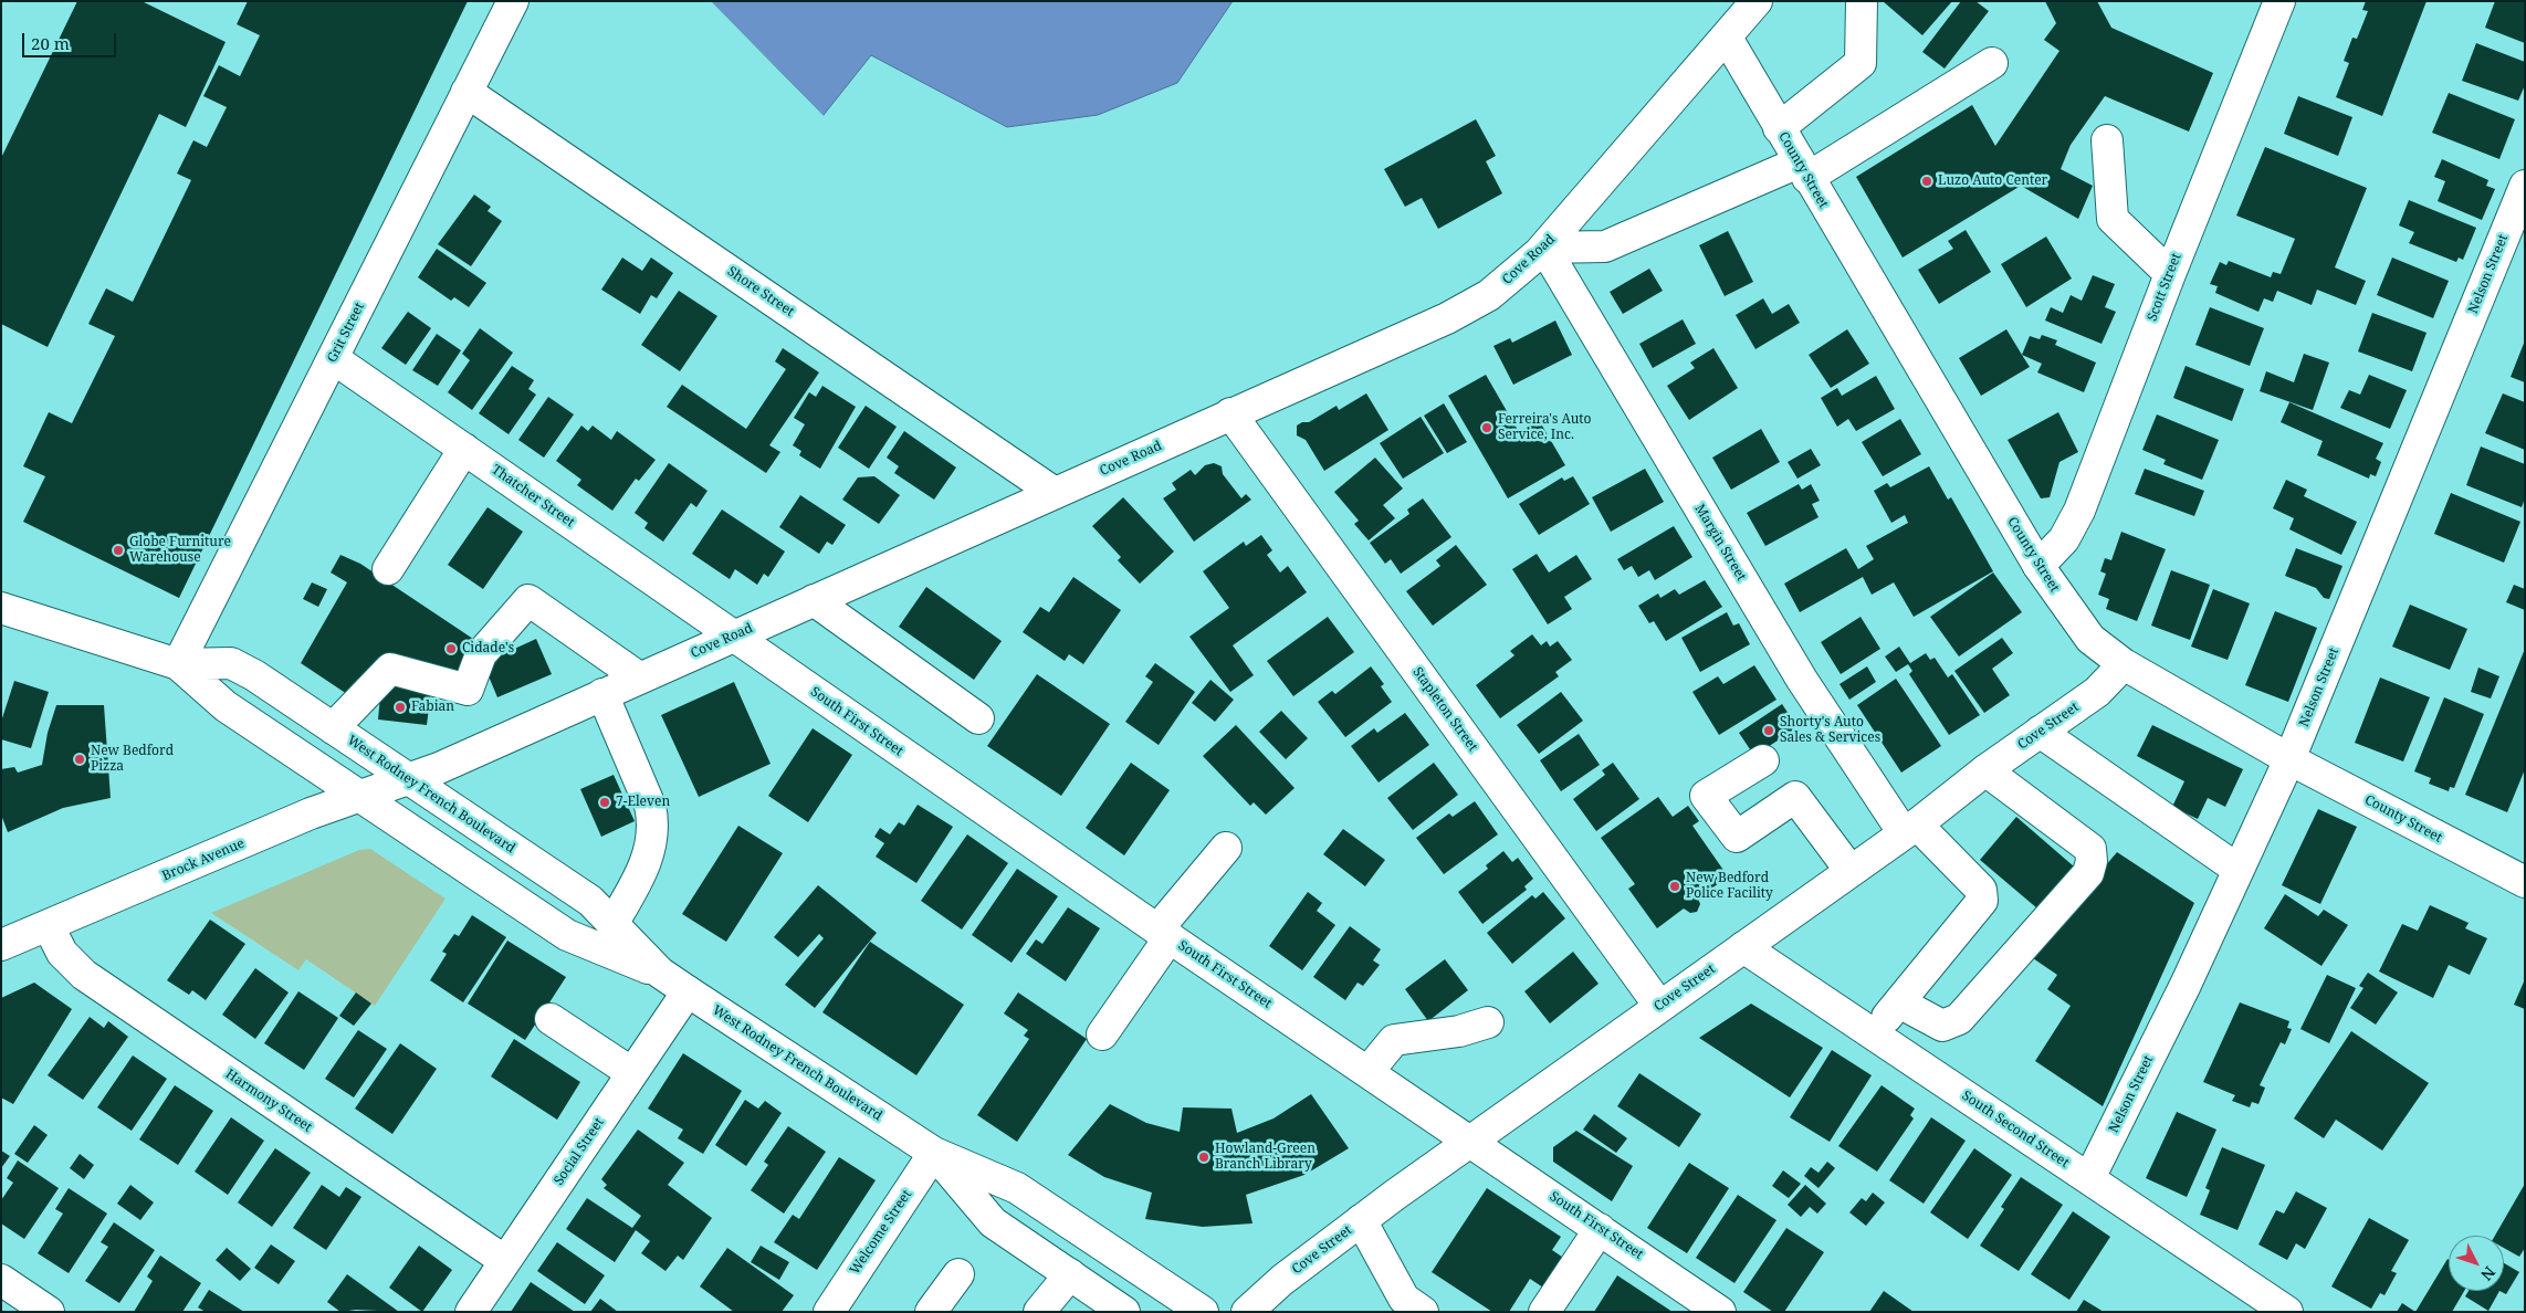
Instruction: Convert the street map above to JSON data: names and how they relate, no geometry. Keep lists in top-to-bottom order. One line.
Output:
{"streets":{"street":["County Street","Cove Road","Nelson Street","Scott Street","Shore Street","Grit Street","Thatcher Street","Margin Street","Stapleton Street","South First Street","Cove Street","West Rodney French Boulevard","Brock Avenue","Harmony Street","South Second Street","Social Street","Welcome Street"]},"crossings":[["County Street","Cove Road"],["County Street","Nelson Street"],["County Street","Scott Street"],["County Street","Cove Street"],["Cove Road","Shore Street"],["Cove Road","Thatcher Street"],["Cove Road","Margin Street"],["Cove Road","Stapleton Street"],["Cove Road","South First Street"],["Cove Road","West Rodney French Boulevard"],["Cove Road","Brock Avenue"],["Nelson Street","South Second Street"],["Shore Street","Grit Street"],["Grit Street","Thatcher Street"],["Grit Street","West Rodney French Boulevard"],["Thatcher Street","South First Street"],["Margin Street","Cove Street"],["Margin Street","South Second Street"],["Stapleton Street","Cove Street"],["South First Street","Cove Street"],["Cove Street","South Second Street"],["West Rodney French Boulevard","Brock Avenue"],["West Rodney French Boulevard","Social Street"],["West Rodney French Boulevard","Welcome Street"],["Brock Avenue","Harmony Street"],["Harmony Street","Social Street"]],"places":["Luzo Auto Center","Ferreira's Auto Service, Inc.","Globe Furniture Warehouse","Cidade's","Fabian","Shorty's Auto Sales & Services","New Bedford Pizza","7-Eleven","New Bedford Police Facility","Howland-Green Branch Library"],"scale_bar":"20 m","north":"bottom right"}
